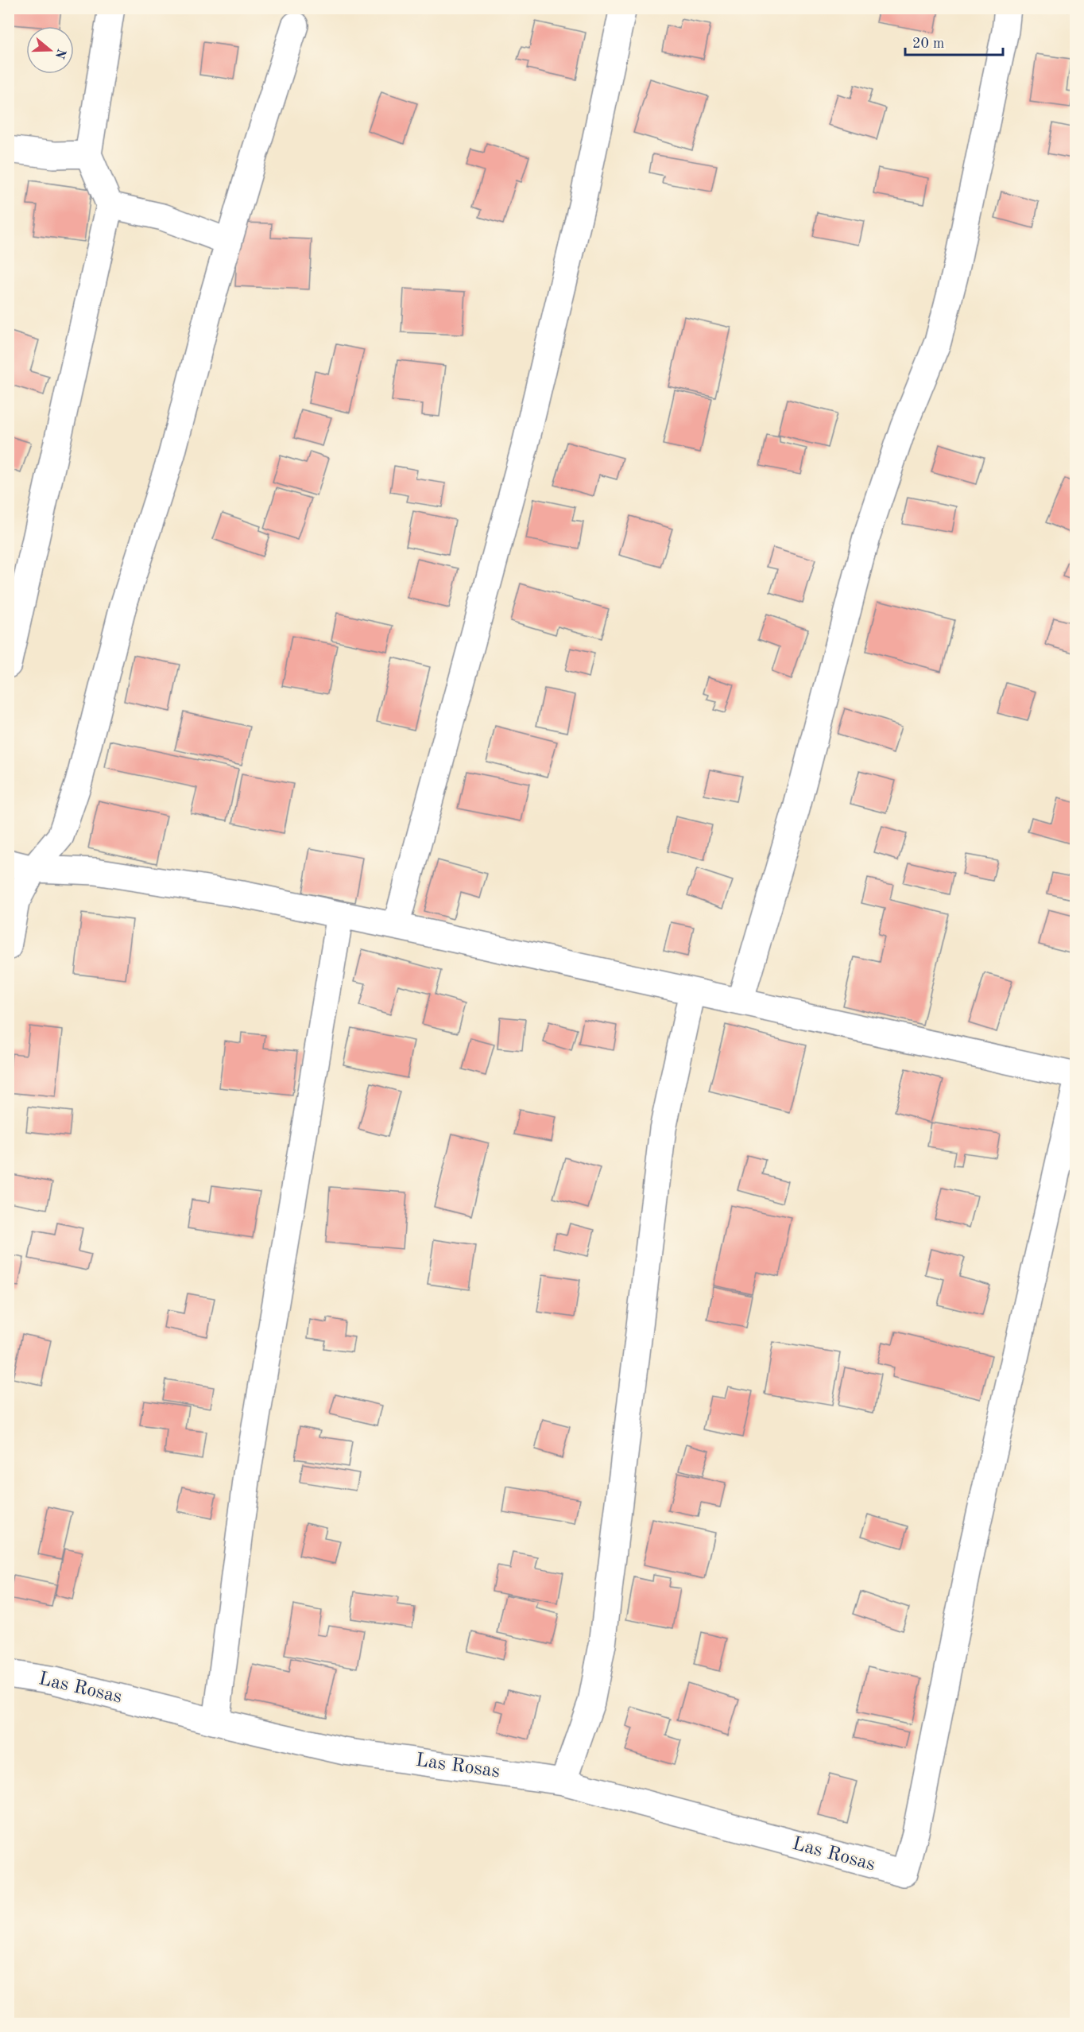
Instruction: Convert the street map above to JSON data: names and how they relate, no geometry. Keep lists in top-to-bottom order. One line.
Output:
{"streets":{"street":["Las Rosas"]},"scale_bar":"20 m","north":"right"}
